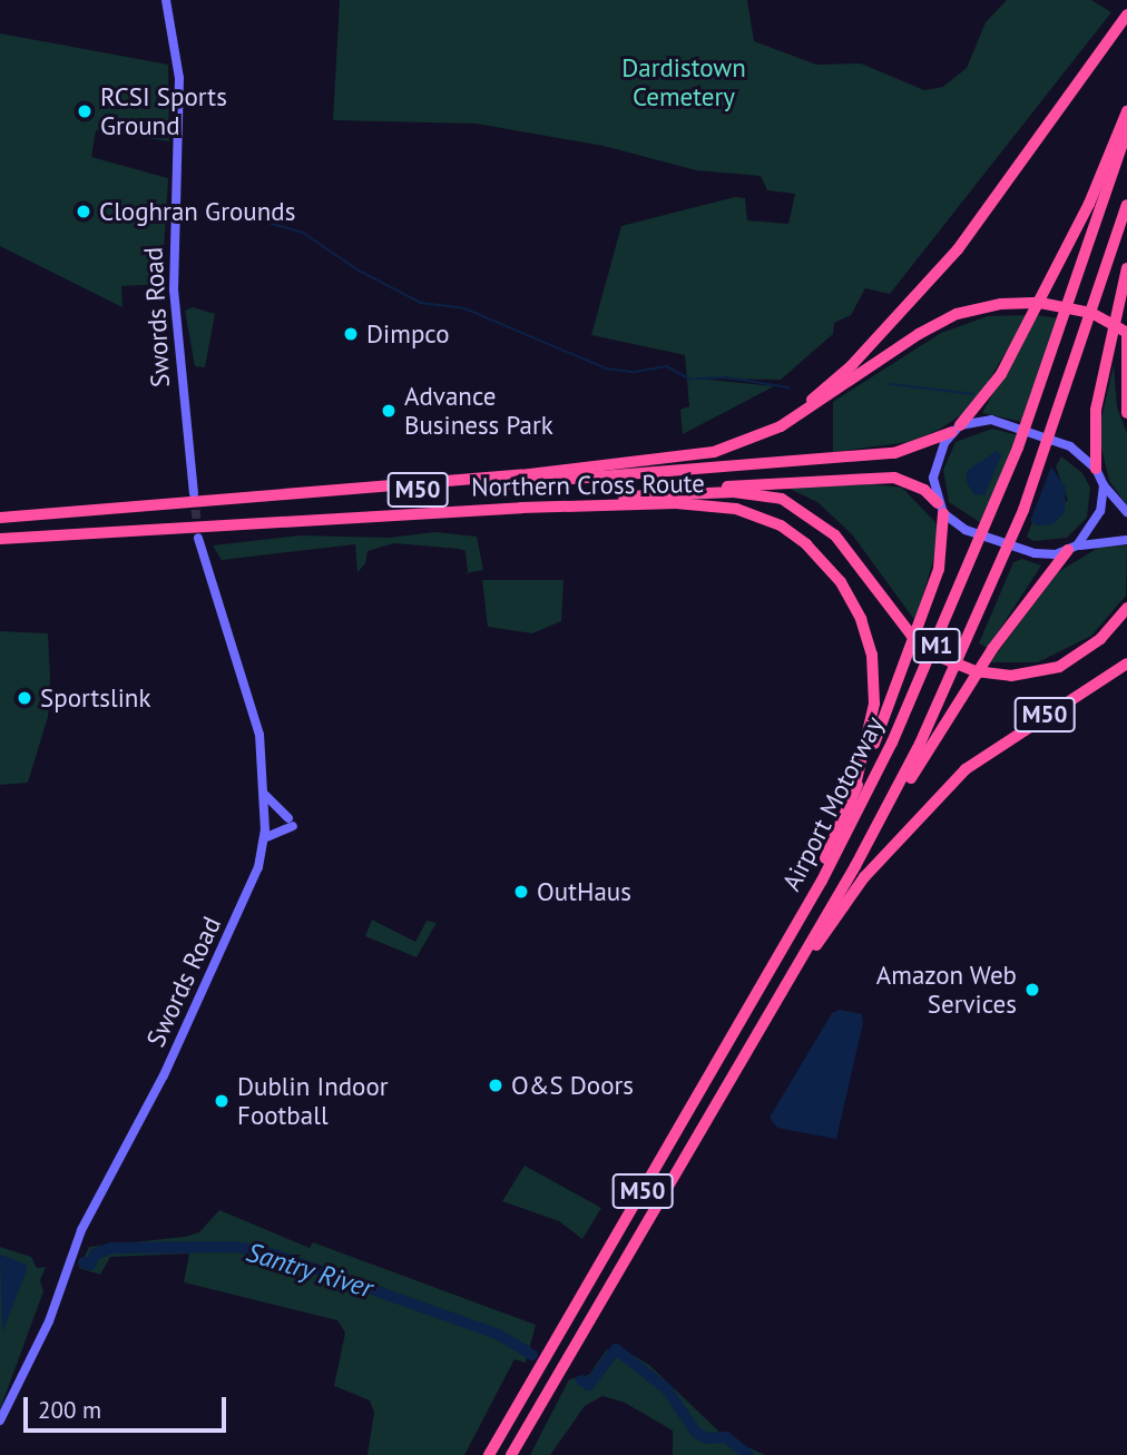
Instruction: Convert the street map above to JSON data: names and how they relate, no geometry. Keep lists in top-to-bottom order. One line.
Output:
{"streets":{"highway":["Northern Cross Route","M50","M1","Airport Motorway"],"main road":["Swords Road"]},"crossings":[["Northern Cross Route","M50"],["M50","Airport Motorway"]],"water":["Santry River"],"parks":["Dardistown Cemetery"],"places":["RCSI Sports Ground","Cloghran Grounds","Dimpco","Advance Business Park","Sportslink","OutHaus","Amazon Web Services","O&S Doors","Dublin Indoor Football"],"scale_bar":"200 m"}
